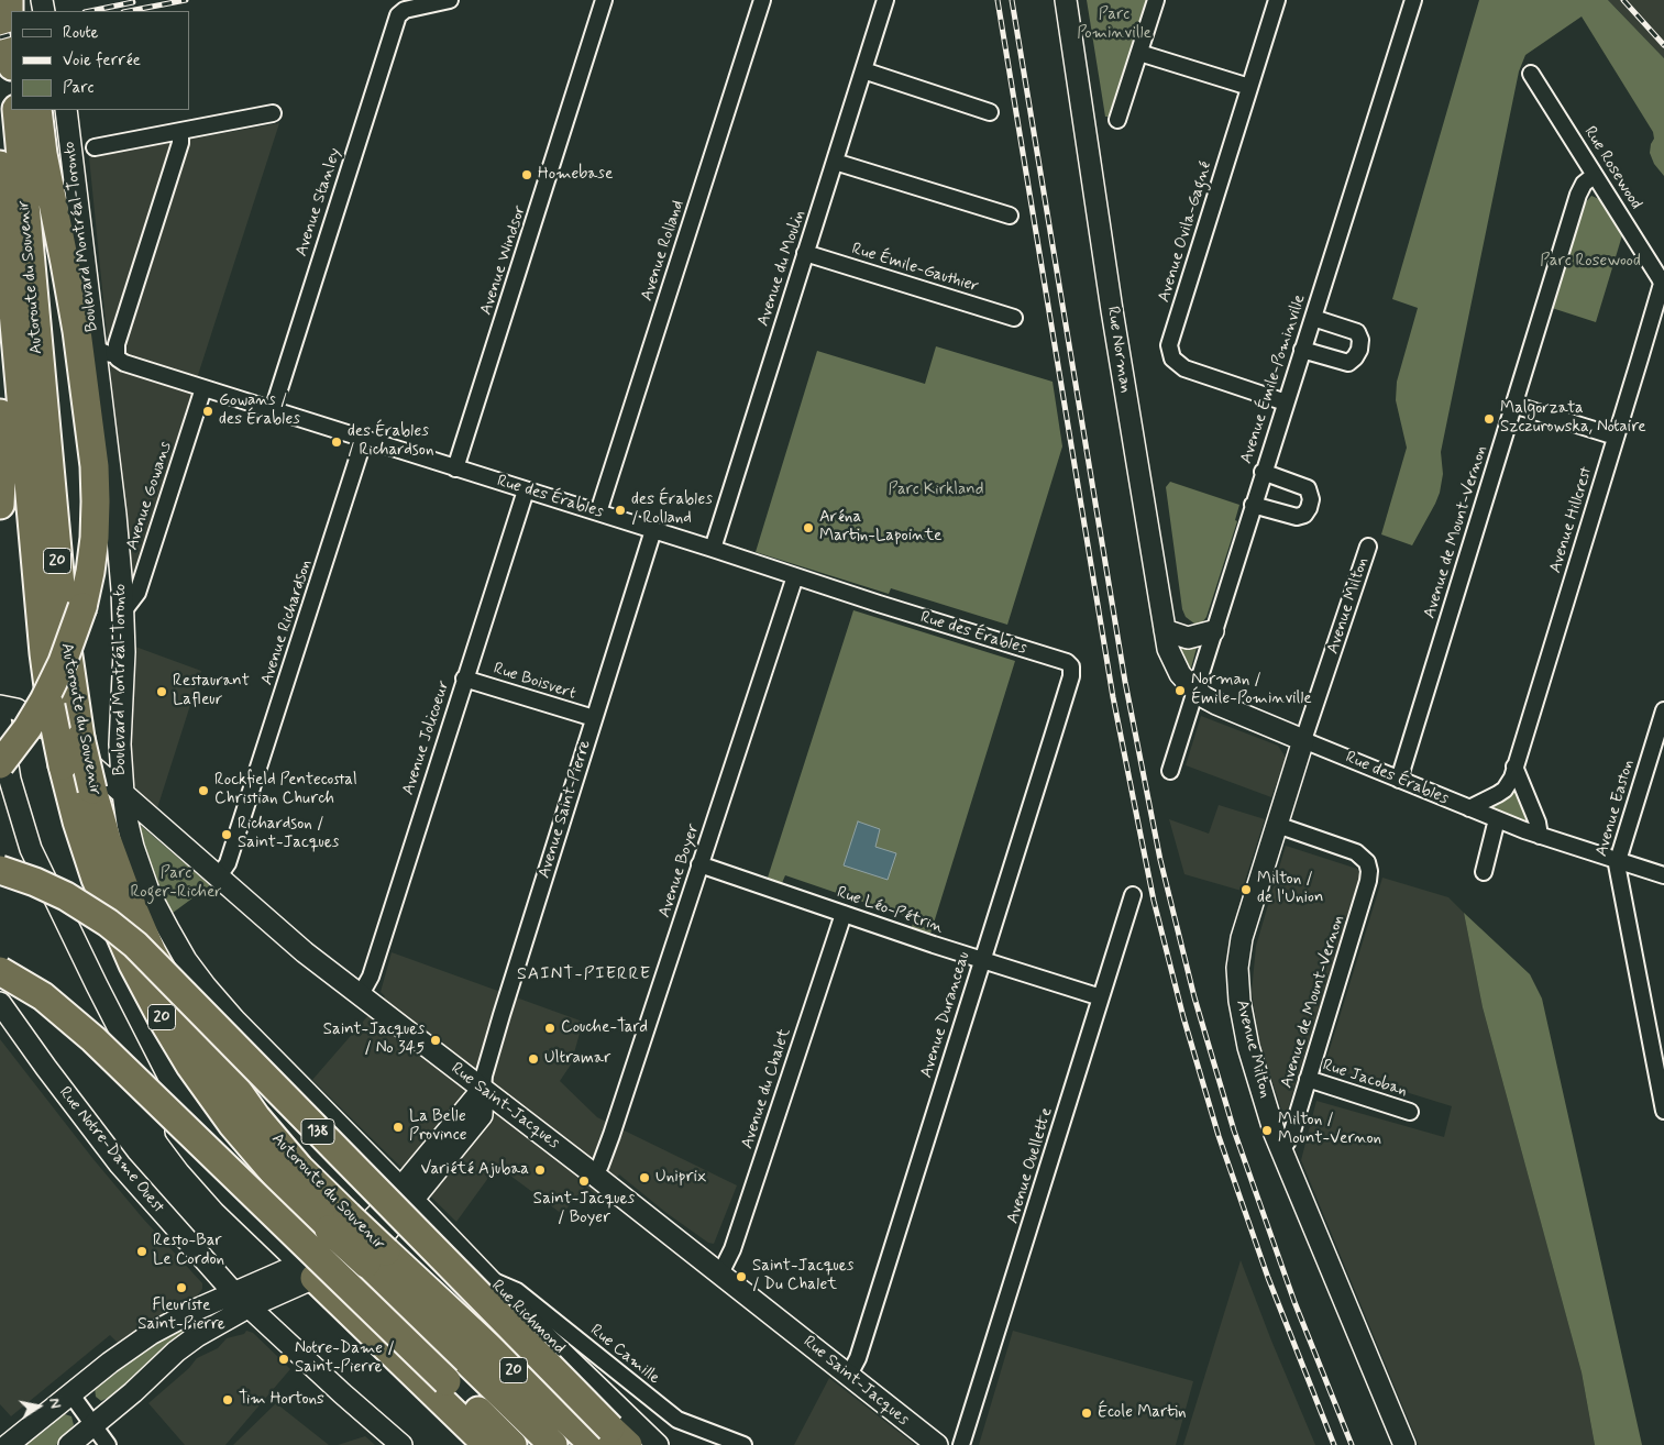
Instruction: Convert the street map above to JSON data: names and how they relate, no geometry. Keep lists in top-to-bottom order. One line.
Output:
{"streets":{"highway":["Autoroute du Souvenir","20","138"],"main road":["Boulevard Montréal-Toronto","Rue Norman","Rue des Érables","Avenue Milton","Avenue Saint-Pierre","Rue Saint-Jacques","Rue Notre-Dame Ouest","Rue Richmond"],"street":["Rue Rosewood","Avenue Stanley","Avenue Ovila-Gagné","Avenue Rolland","Avenue Windsor","Avenue du Moulin","Rue Émile-Gauthier","Avenue Émile-Pominville","Avenue Gowans","Avenue Hillcrest","Avenue de Mount-Vernon","Avenue Richardson","Rue Boisvert","Avenue Jolicoeur","Avenue Easton","Avenue Boyer","Rue Léo-Pétrin","Avenue Duranceau","Rue Jacoban","Avenue du Chalet","Avenue Ouellette","Rue Camille"]},"crossings":[["Rue Rosewood","Avenue Hillcrest"],["Rue Rosewood","Avenue de Mount-Vernon"],["Avenue Stanley","Rue des Érables"],["Avenue Ovila-Gagné","Avenue Émile-Pominville"],["Boulevard Montréal-Toronto","Avenue Gowans"],["Boulevard Montréal-Toronto","Rue des Érables"],["Boulevard Montréal-Toronto","Avenue Saint-Pierre"],["Boulevard Montréal-Toronto","Rue Saint-Jacques"],["Boulevard Montréal-Toronto","Rue Richmond"],["Avenue Rolland","Rue des Érables"],["Avenue Windsor","Rue des Érables"],["Avenue du Moulin","Rue Émile-Gauthier"],["Avenue du Moulin","Rue des Érables"],["Autoroute du Souvenir","138"],["Rue Norman","Avenue Émile-Pominville"],["Rue Norman","Rue des Érables"],["Avenue Émile-Pominville","Rue des Érables"],["Avenue Gowans","Rue des Érables"],["Rue des Érables","Avenue Hillcrest"],["Rue des Érables","Avenue de Mount-Vernon"],["Rue des Érables","Avenue Milton"],["Rue des Érables","Avenue Richardson"],["Rue des Érables","Avenue Jolicoeur"],["Rue des Érables","Avenue Easton"],["Rue des Érables","Avenue Saint-Pierre"],["Rue des Érables","Avenue Boyer"],["Rue des Érables","Avenue Duranceau"],["Avenue de Mount-Vernon","Avenue Milton"],["Avenue de Mount-Vernon","Rue Jacoban"],["Avenue Richardson","Rue Saint-Jacques"],["Rue Boisvert","Avenue Jolicoeur"],["Rue Boisvert","Avenue Saint-Pierre"],["Avenue Jolicoeur","Rue Saint-Jacques"],["Avenue Saint-Pierre","Rue Saint-Jacques"],["Avenue Saint-Pierre","Rue Notre-Dame Ouest"],["Avenue Saint-Pierre","Rue Richmond"],["Avenue Boyer","Rue Léo-Pétrin"],["Avenue Boyer","Rue Saint-Jacques"],["Rue Léo-Pétrin","Avenue Duranceau"],["Rue Léo-Pétrin","Avenue du Chalet"],["Rue Léo-Pétrin","Avenue Ouellette"],["Avenue Duranceau","Rue Saint-Jacques"],["Avenue du Chalet","Rue Saint-Jacques"],["Rue Richmond","Rue Camille"]],"districts":["SAINT-PIERRE"],"parks":["Parc Pominville","Parc Rosewood","Parc Kirkland","Parc Roger-Richer"],"places":["Homebase","Gowans / des Érables","Malgorzata Szczurowska, Notaire","des Érables / Richardson","des Érables / Rolland","Aréna Martin-Lapointe","Norman / Émile-Pominville","Restaurant Lafleur","Rockfield Pentecostal Christian Church","Richardson / Saint-Jacques","Milton / de l'Union","Couche-Tard","Saint-Jacques / No 345","Ultramar","La Belle Province","Milton / Mount-Vernon","Variété Ajubaa","Uniprix","Saint-Jacques / Boyer","Resto-Bar Le Cordon","Saint-Jacques / Du Chalet","Fleuriste Saint-Pierre","Notre-Dame / Saint-Pierre","Tim Hortons","École Martin"],"legend":["Route","Voie ferrée","Parc"],"north":"right"}
